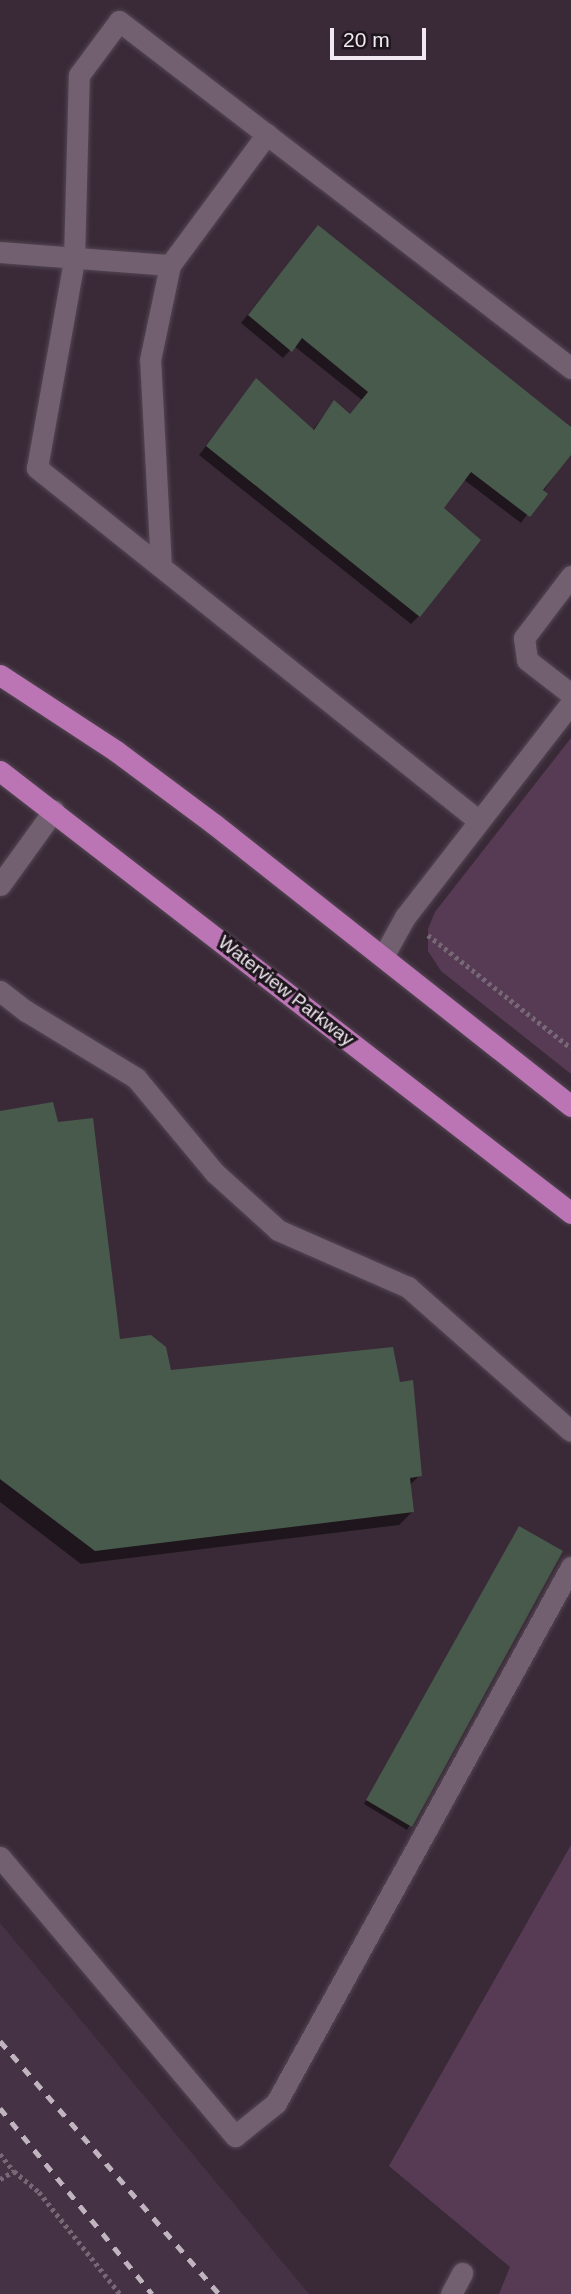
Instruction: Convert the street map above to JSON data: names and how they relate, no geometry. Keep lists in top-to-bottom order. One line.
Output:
{"streets":{"main road":["Waterview Parkway"]},"scale_bar":"20 m"}
